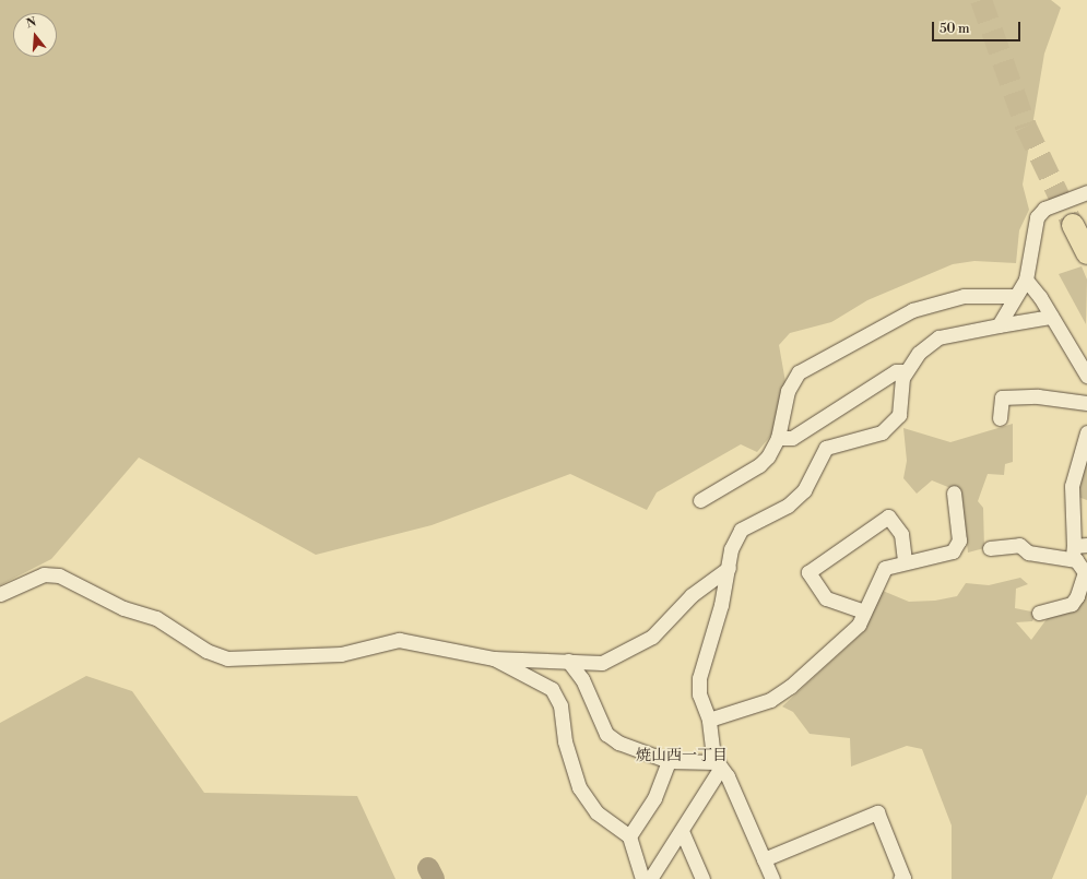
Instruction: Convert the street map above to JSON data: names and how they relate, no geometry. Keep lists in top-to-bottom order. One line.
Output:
{"districts":["焼山西一丁目"],"scale_bar":"50 m","north":"top"}
